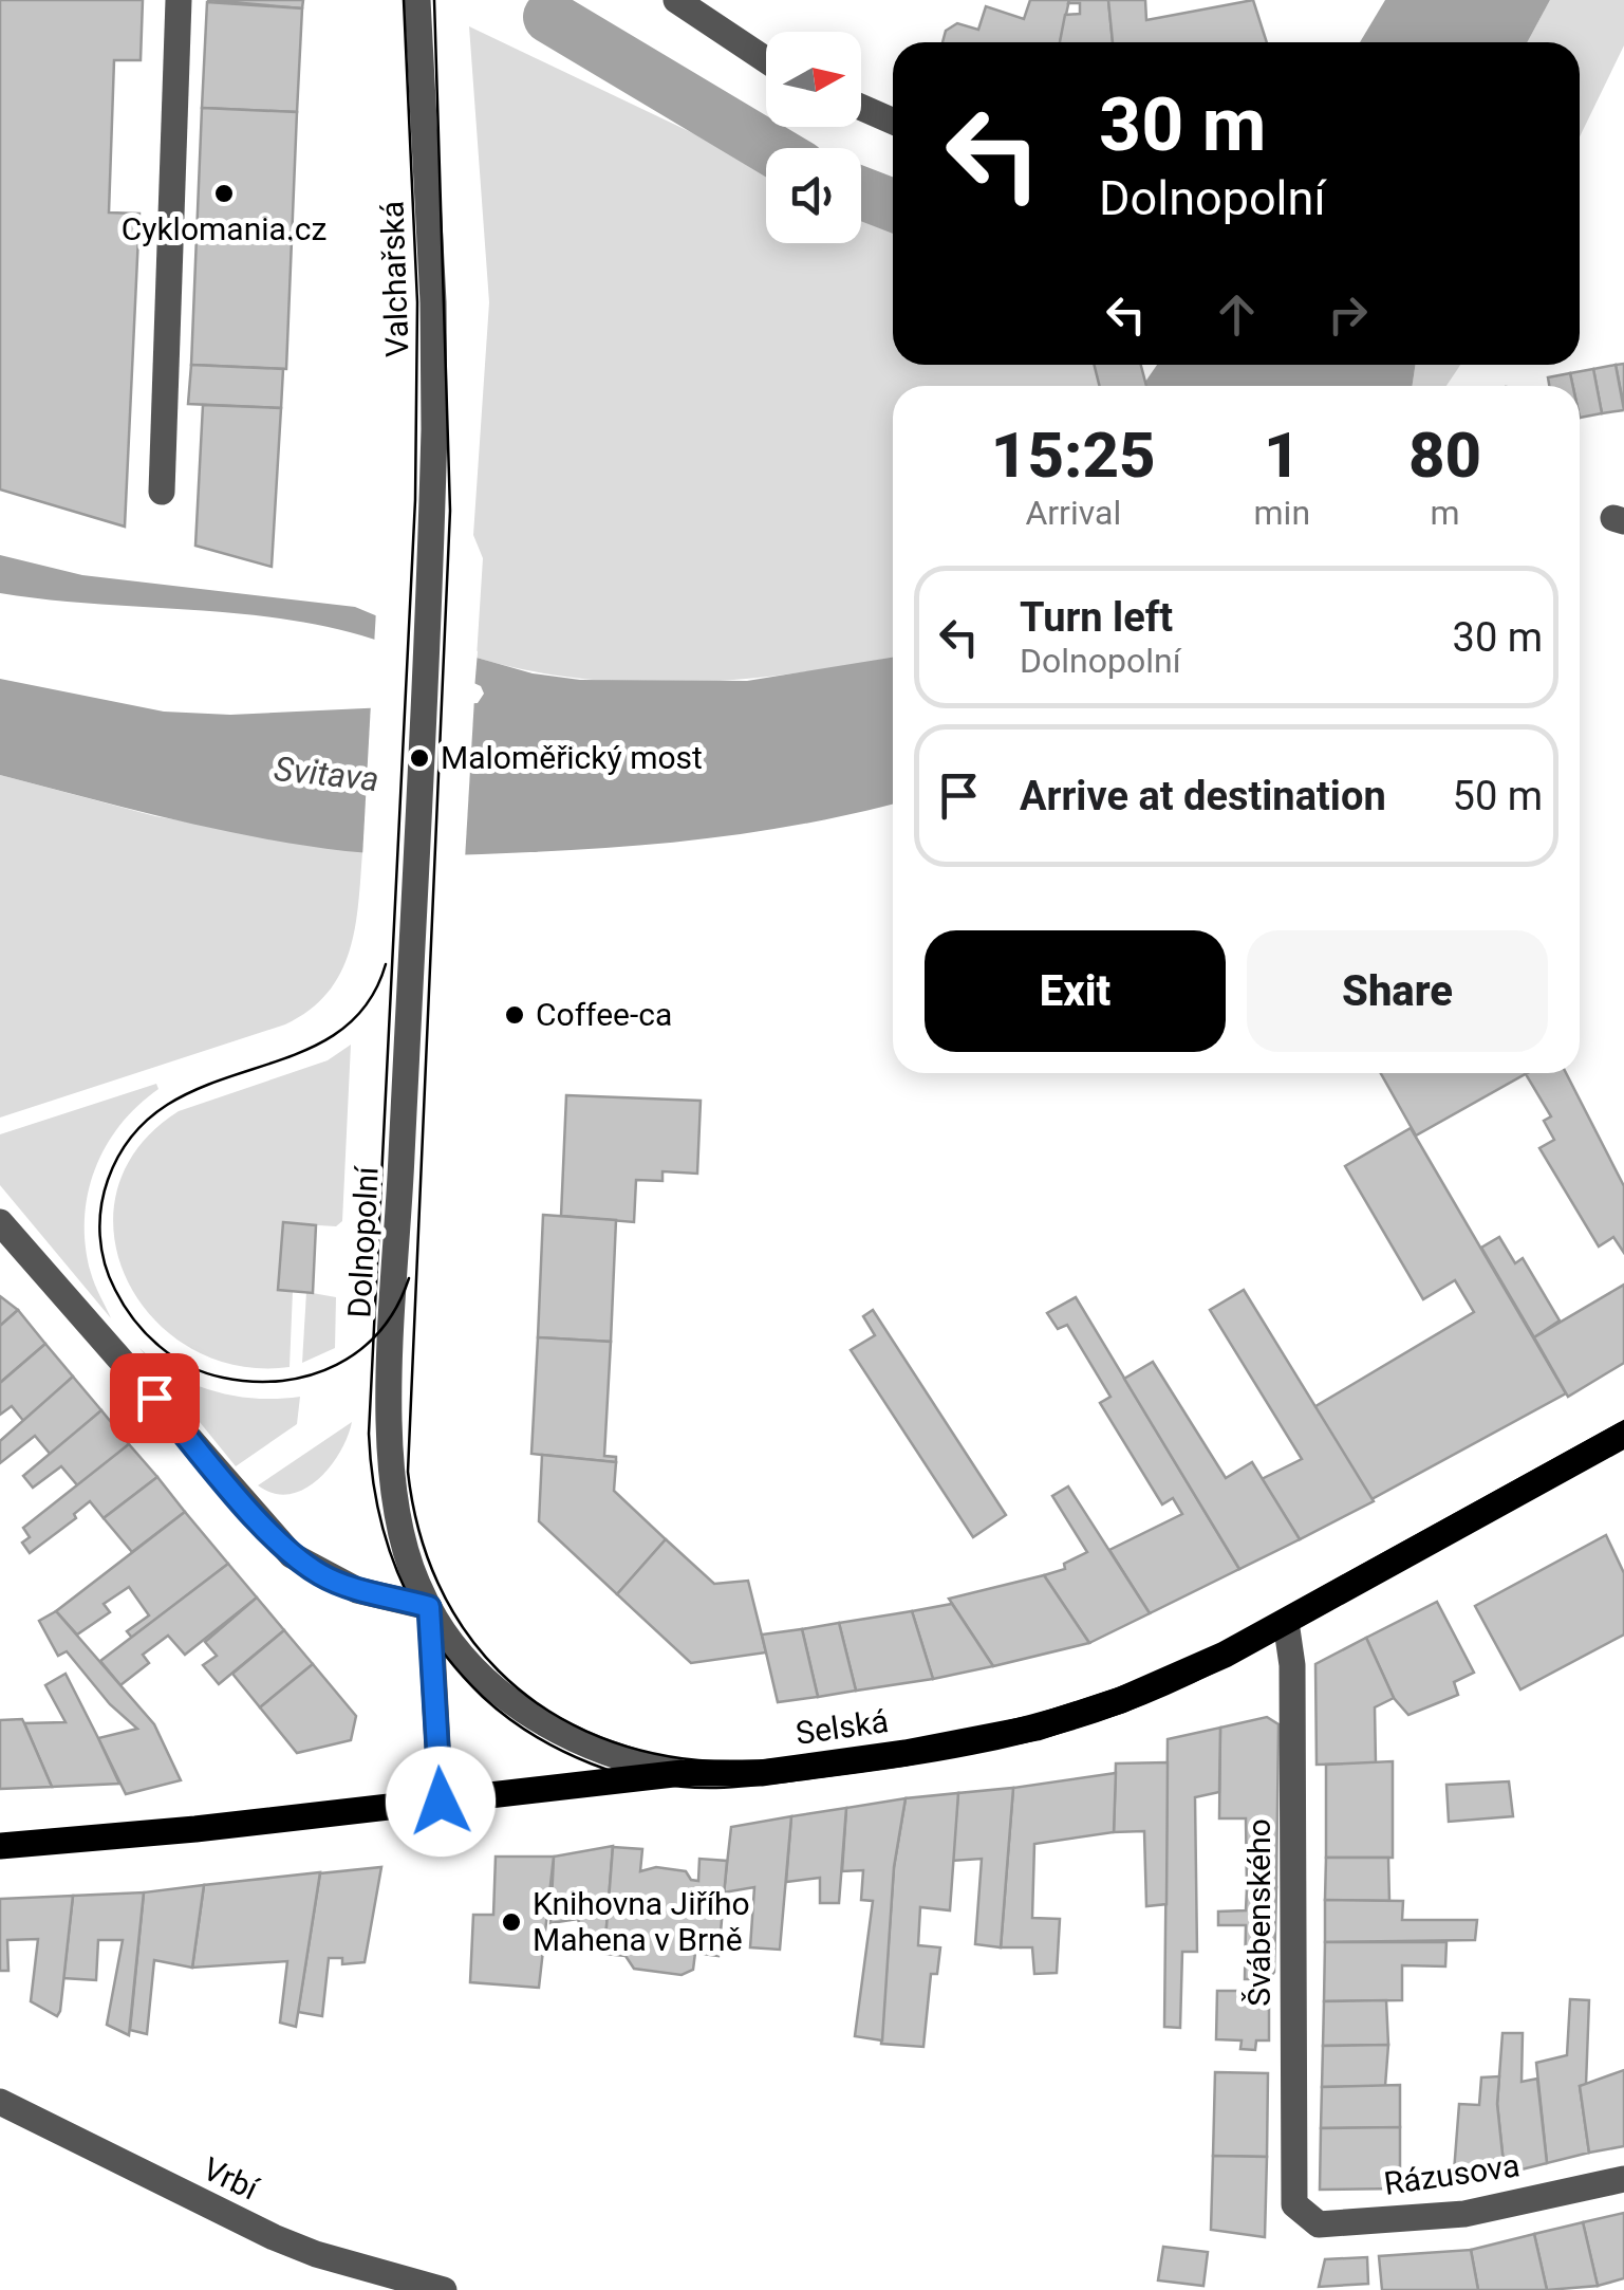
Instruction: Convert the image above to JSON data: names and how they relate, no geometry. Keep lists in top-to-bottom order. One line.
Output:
{"streets":{"main road":["Selská"],"street":["Valchařská","Dolnopolní","Švábenského","Rázusova","Vrbí"]},"crossings":[["Valchařská","Dolnopolní"],["Dolnopolní","Selská"],["Selská","Švábenského"],["Švábenského","Rázusova"]],"water":["Svitava"],"places":["Cyklomania.cz","Maloměřický most","Coffee-ca","Knihovna Jiřího Mahena v Brně"],"north":"right","page":{"turn":["30 m","Dolnopolní"],"eta":["15:25","Arrival","1","min","80","m"],"list":[{"name":"Turn left","note":"Dolnopolní","value":"30 m"},{"name":"Arrive at destination","value":"50 m"}],"buttons":["Exit","Share"]}}
